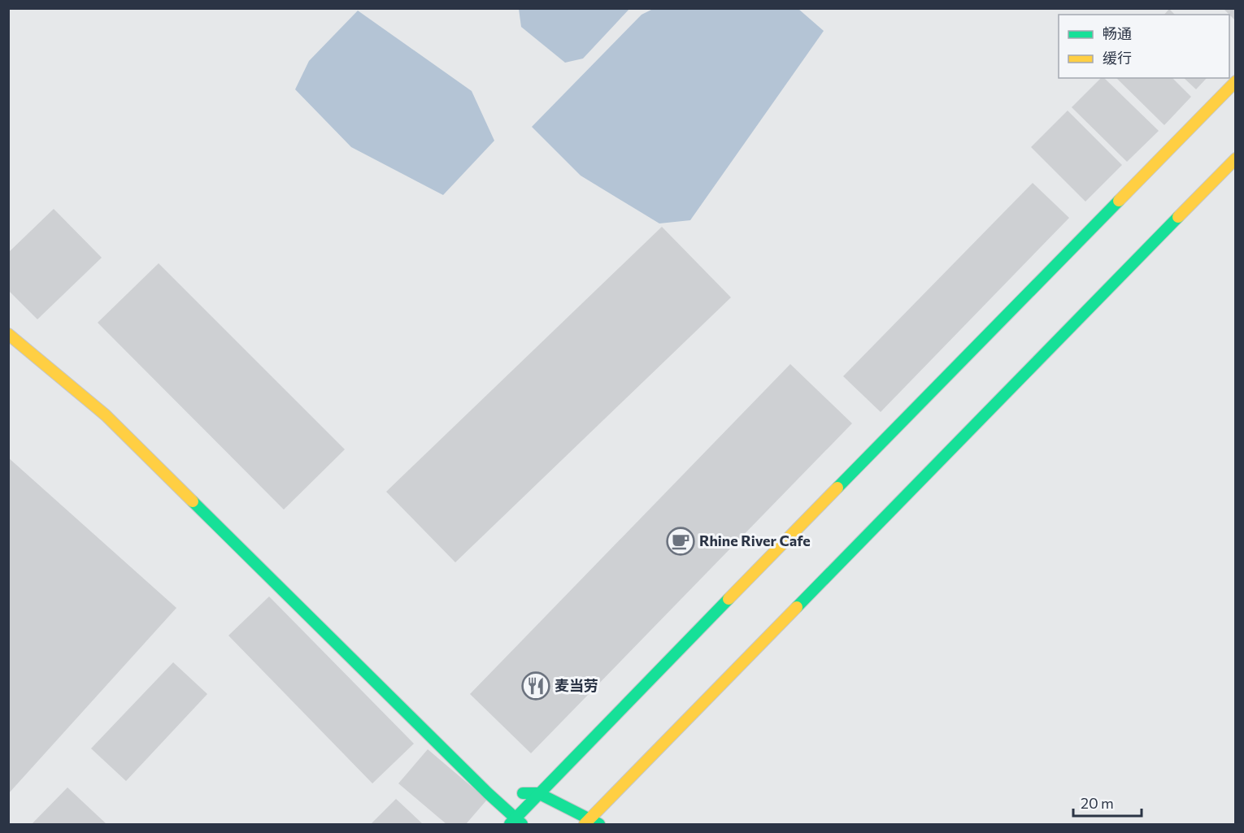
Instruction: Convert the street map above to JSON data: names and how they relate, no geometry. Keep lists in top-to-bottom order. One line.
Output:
{"places":{"cafe":["Rhine River Cafe"],"restaurant":["麦当劳"]},"legend":["畅通","缓行"],"scale_bar":"20 m"}
